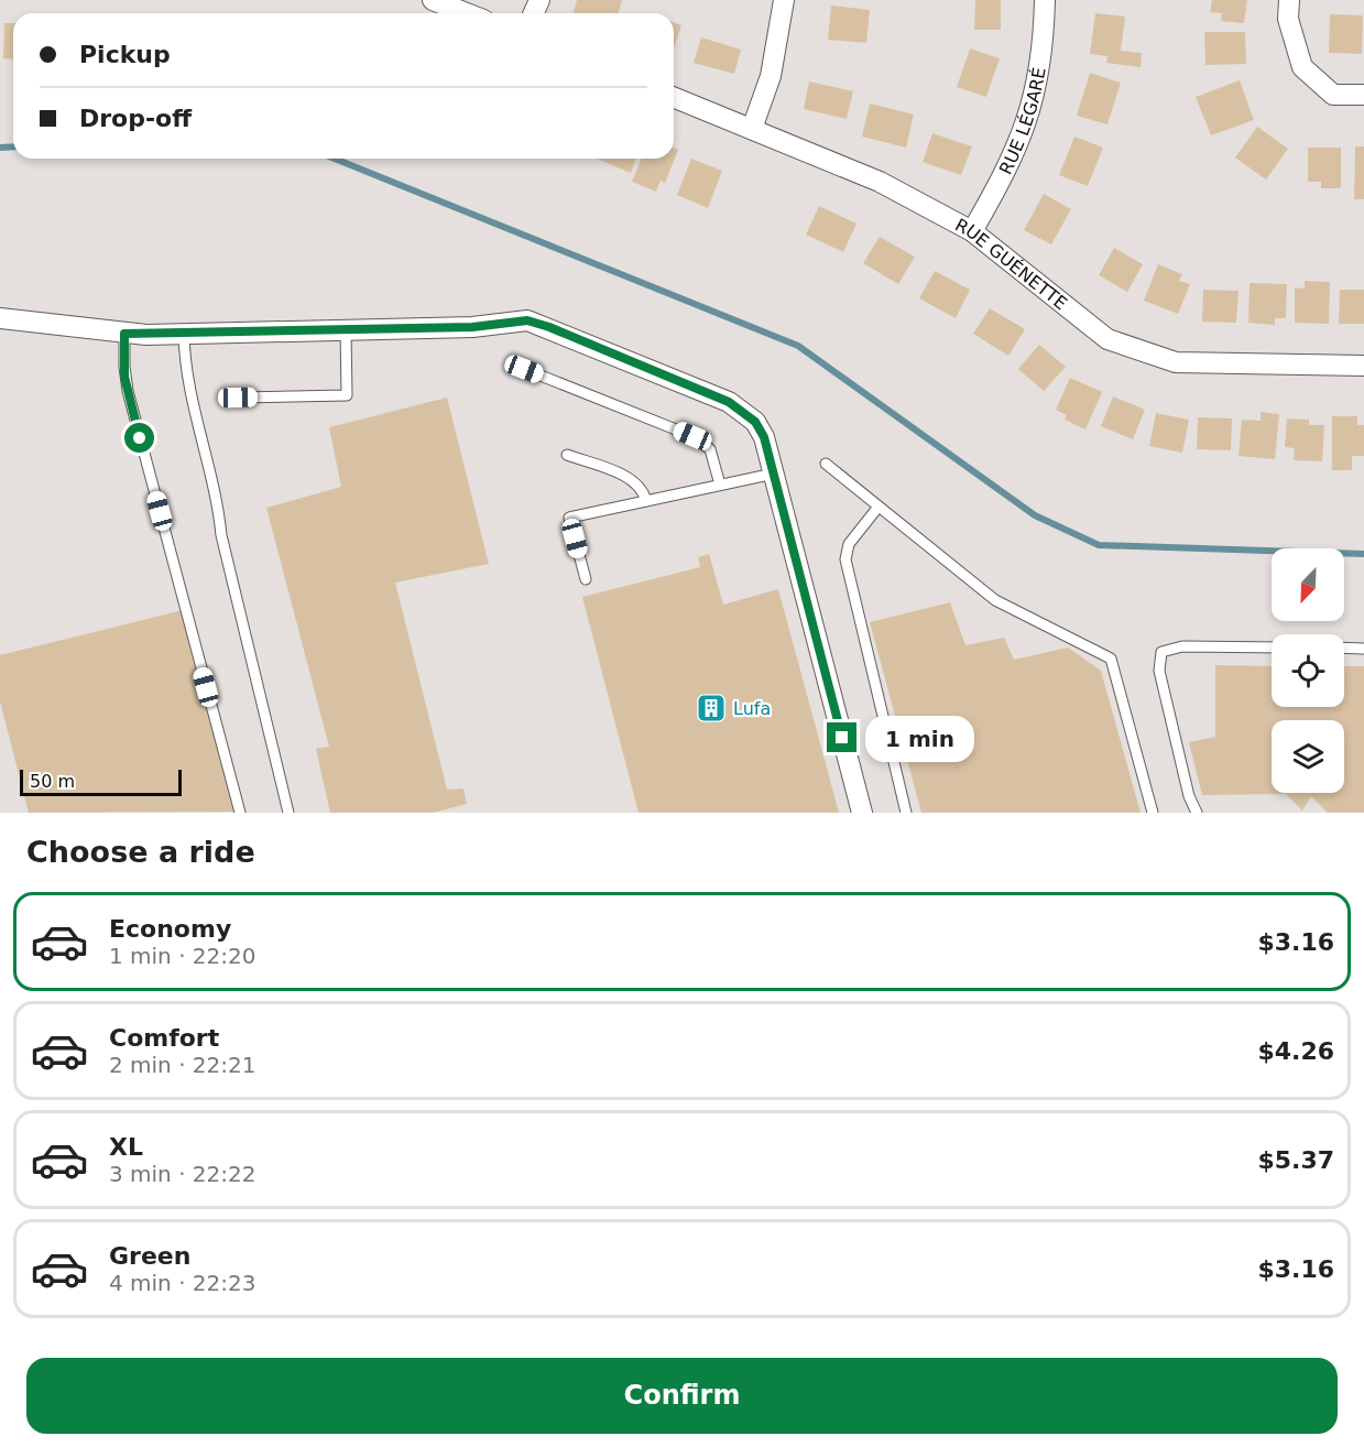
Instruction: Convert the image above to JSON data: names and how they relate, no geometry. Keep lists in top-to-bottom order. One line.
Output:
{"streets":{"street":["RUE LÉGARÉ","RUE GUÉNETTE"]},"crossings":[["RUE LÉGARÉ","RUE GUÉNETTE"]],"places":{"building":["Lufa"]},"scale_bar":"50 m","north":"bottom left","page":{"banner":["Pickup","Drop-off"],"bubble":"1 min","scale":"50 m","heading":"Choose a ride","list":[{"name":"Economy","note":"1 min · 22:20","value":"$3.16"},{"name":"Comfort","note":"2 min · 22:21","value":"$4.26"},{"name":"XL","note":"3 min · 22:22","value":"$5.37"},{"name":"Green","note":"4 min · 22:23","value":"$3.16"}],"buttons":"Confirm"}}
